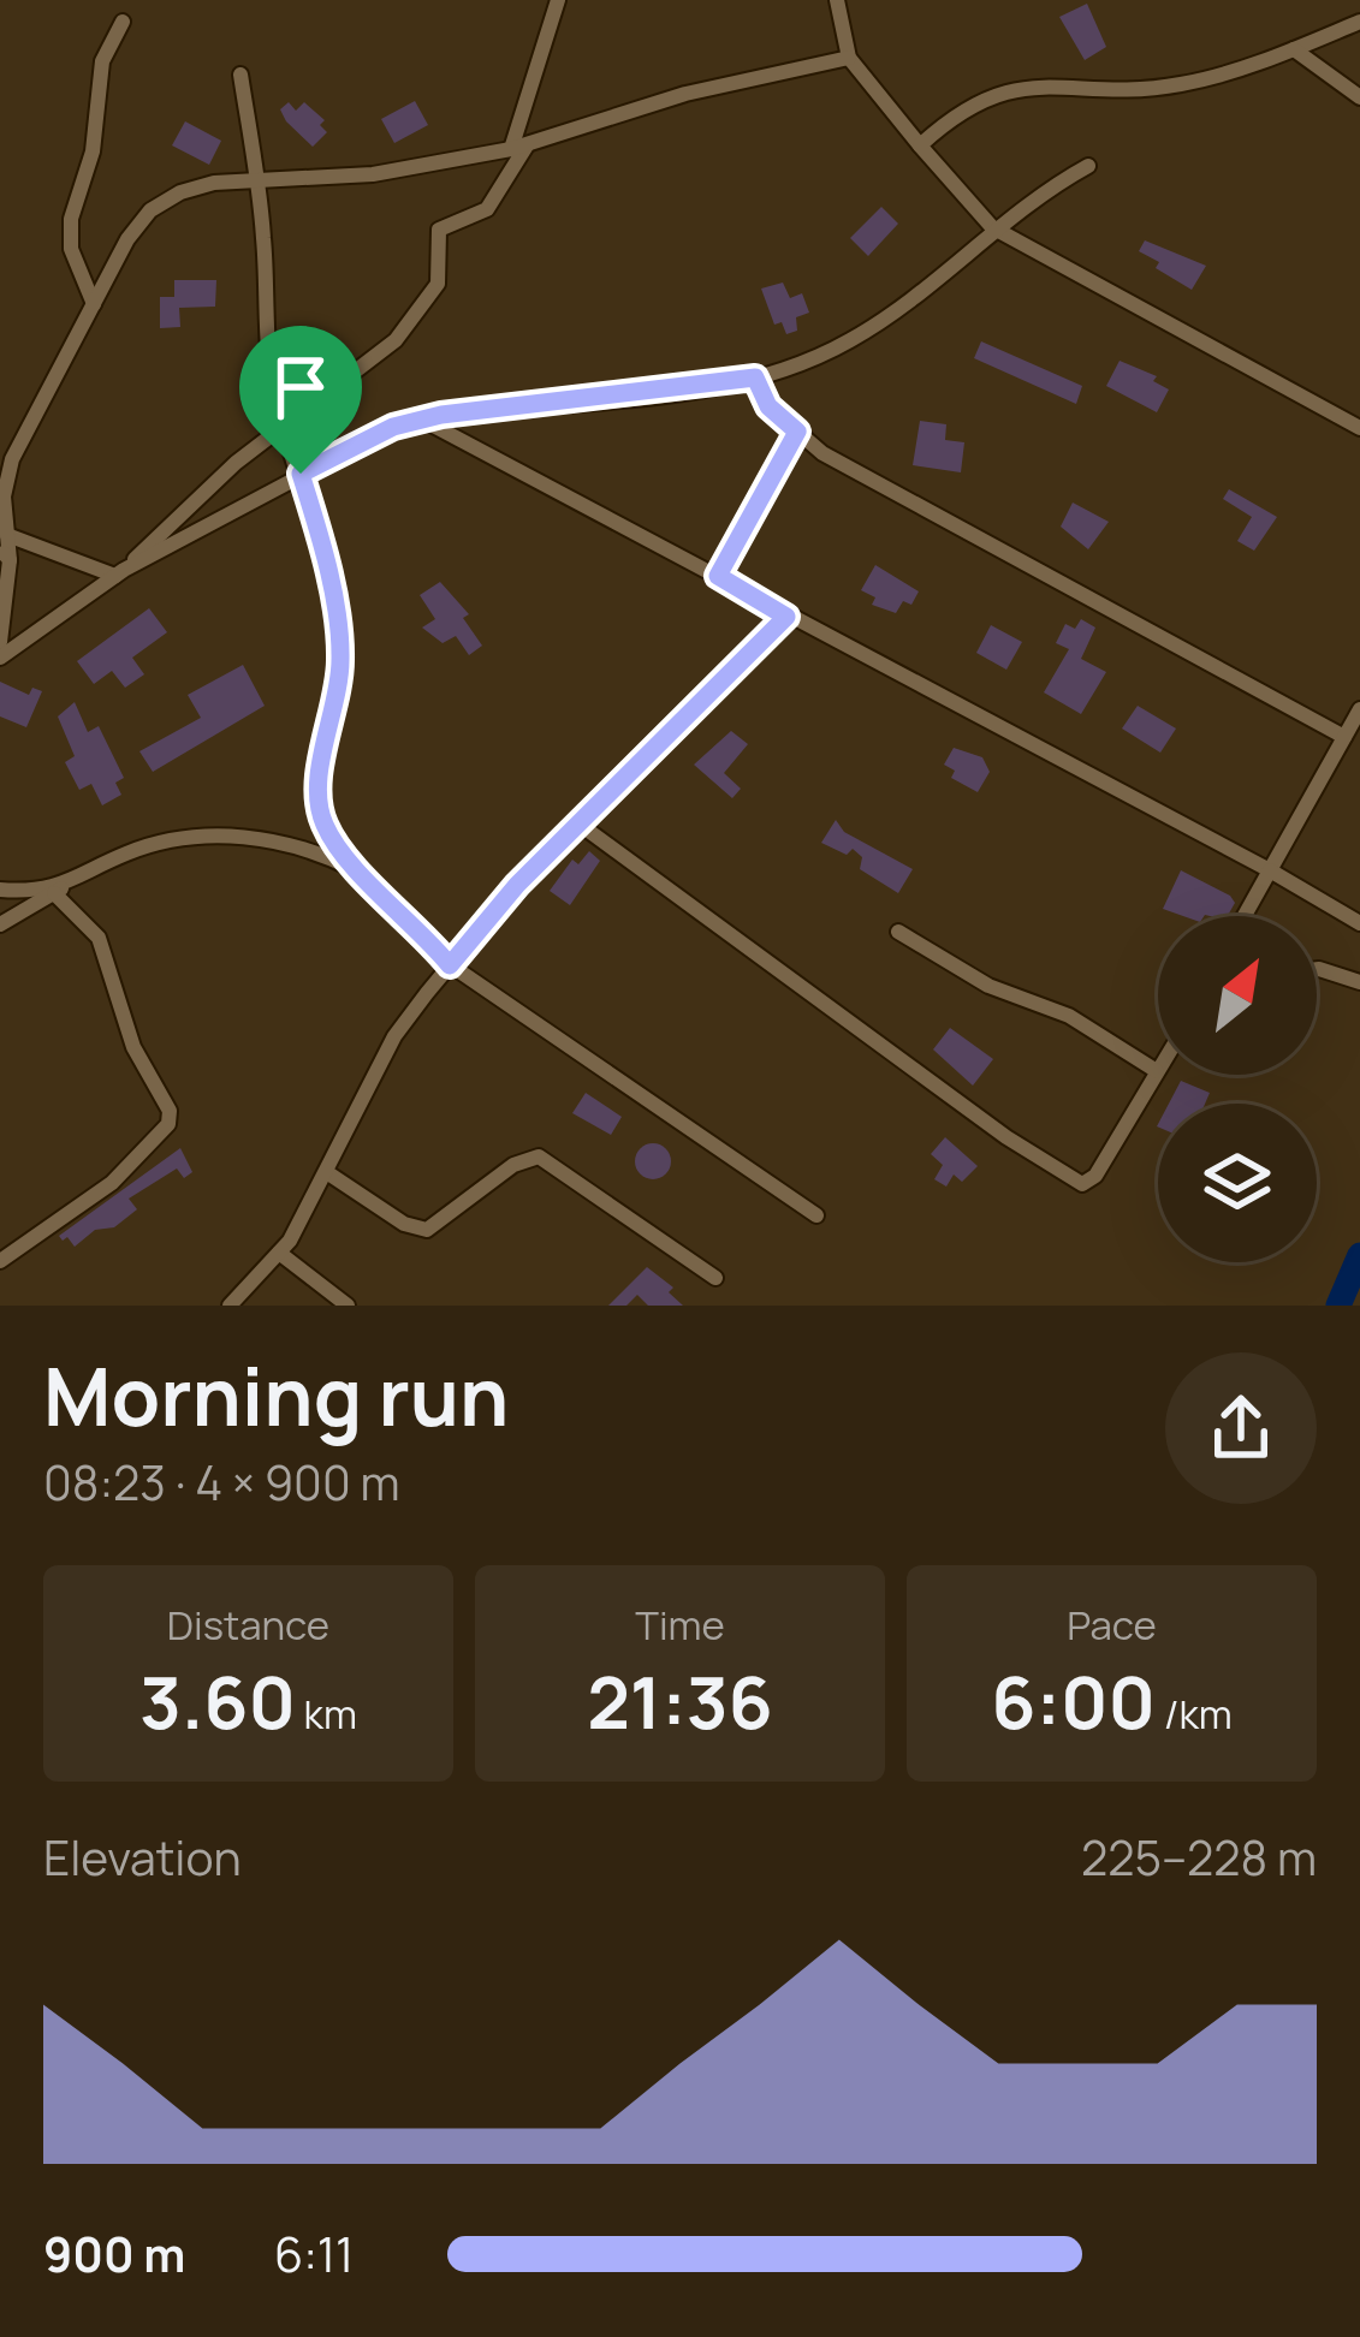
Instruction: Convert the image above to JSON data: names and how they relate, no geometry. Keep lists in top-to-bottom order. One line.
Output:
{"north":"top right","page":{"heading":["Morning run","08:23 · 4 × 900 m"],"stats":[["Distance","3.60 km"],["Time","21:36"],["Pace","6:00 /km"]],"chart":["Elevation","225–228 m"],"list":[{"name":"900 m","note":"6:11"}]}}
